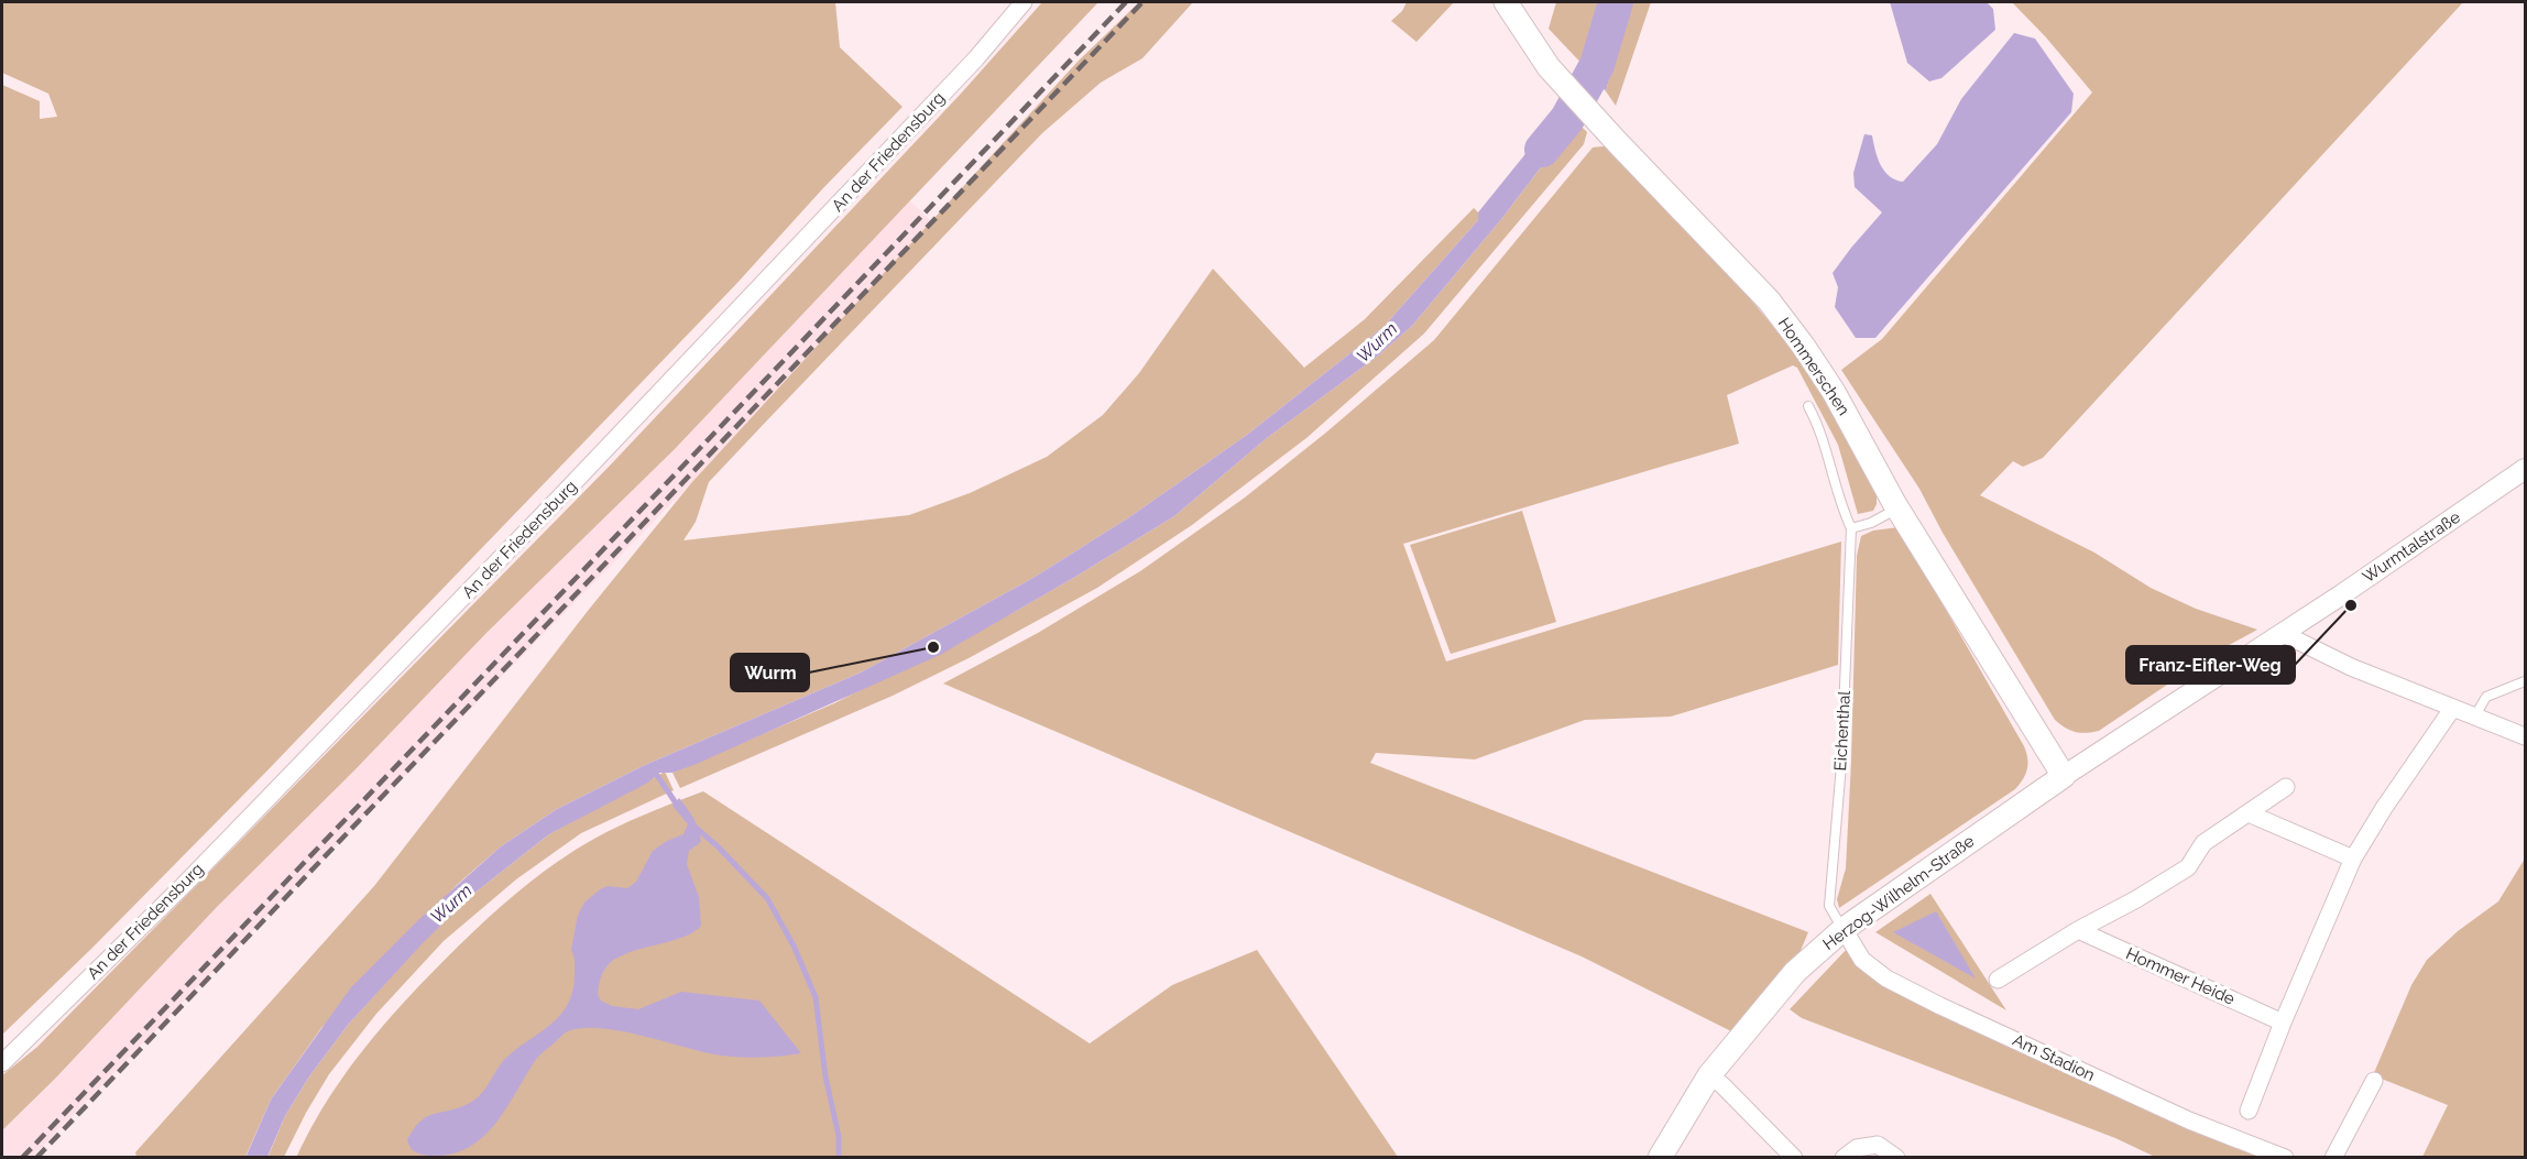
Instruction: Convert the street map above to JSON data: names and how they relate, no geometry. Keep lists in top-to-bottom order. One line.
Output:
{"streets":{"main road":["Hommerschen","Herzog-Wilhelm-Straße"],"street":["An der Friedensburg","Wurmtalstraße","Hommer Heide","Am Stadion"],"lane":["Eichenthal"]},"crossings":[["Hommerschen","Wurmtalstraße"],["Hommerschen","Herzog-Wilhelm-Straße"],["Wurmtalstraße","Herzog-Wilhelm-Straße"],["Eichenthal","Herzog-Wilhelm-Straße"],["Eichenthal","Am Stadion"],["Herzog-Wilhelm-Straße","Am Stadion"]],"water":["Wurm"],"places":["Franz-Eifler-Weg","Wurm"]}
